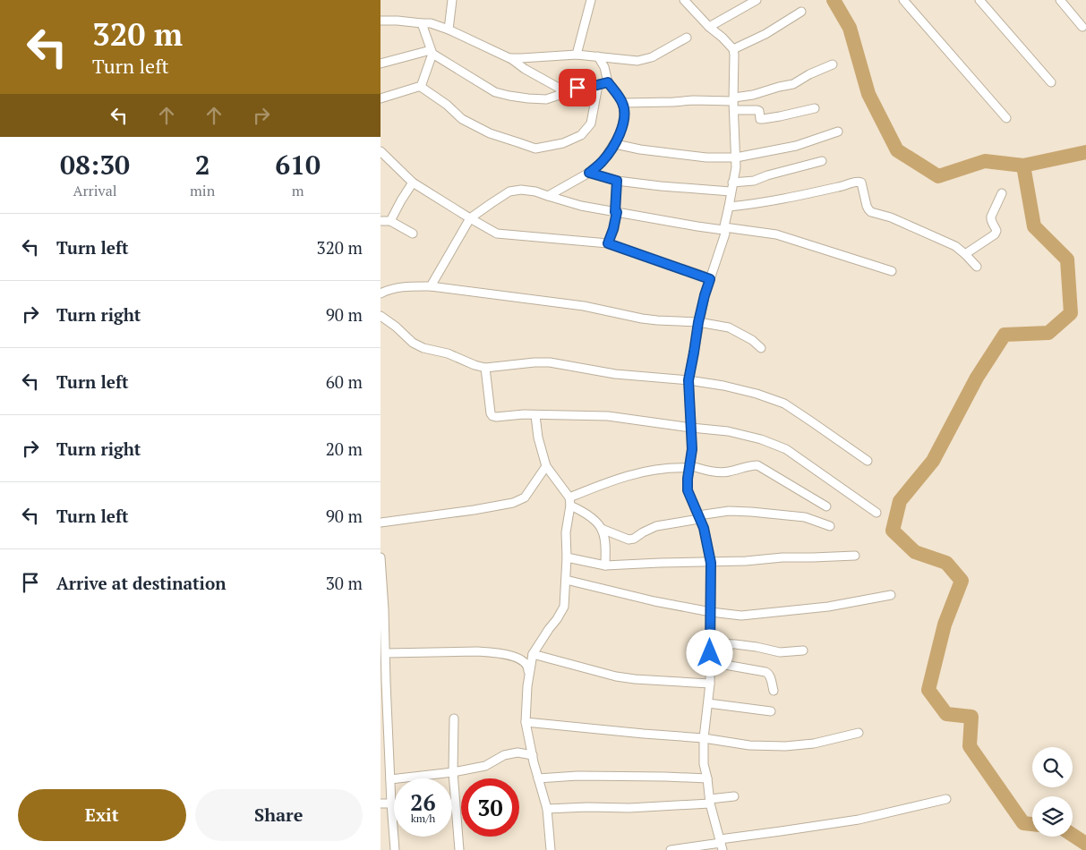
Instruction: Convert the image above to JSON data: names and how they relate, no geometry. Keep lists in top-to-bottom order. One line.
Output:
{"page":{"turn":["320 m","Turn left"],"eta":["08:30","Arrival","2","min","610","m"],"list":[{"name":"Turn left","value":"320 m"},{"name":"Turn right","value":"90 m"},{"name":"Turn left","value":"60 m"},{"name":"Turn right","value":"20 m"},{"name":"Turn left","value":"90 m"},{"name":"Arrive at destination","value":"30 m"}],"speed":"26 km/h","limit":"30","buttons":["Exit","Share"]}}
